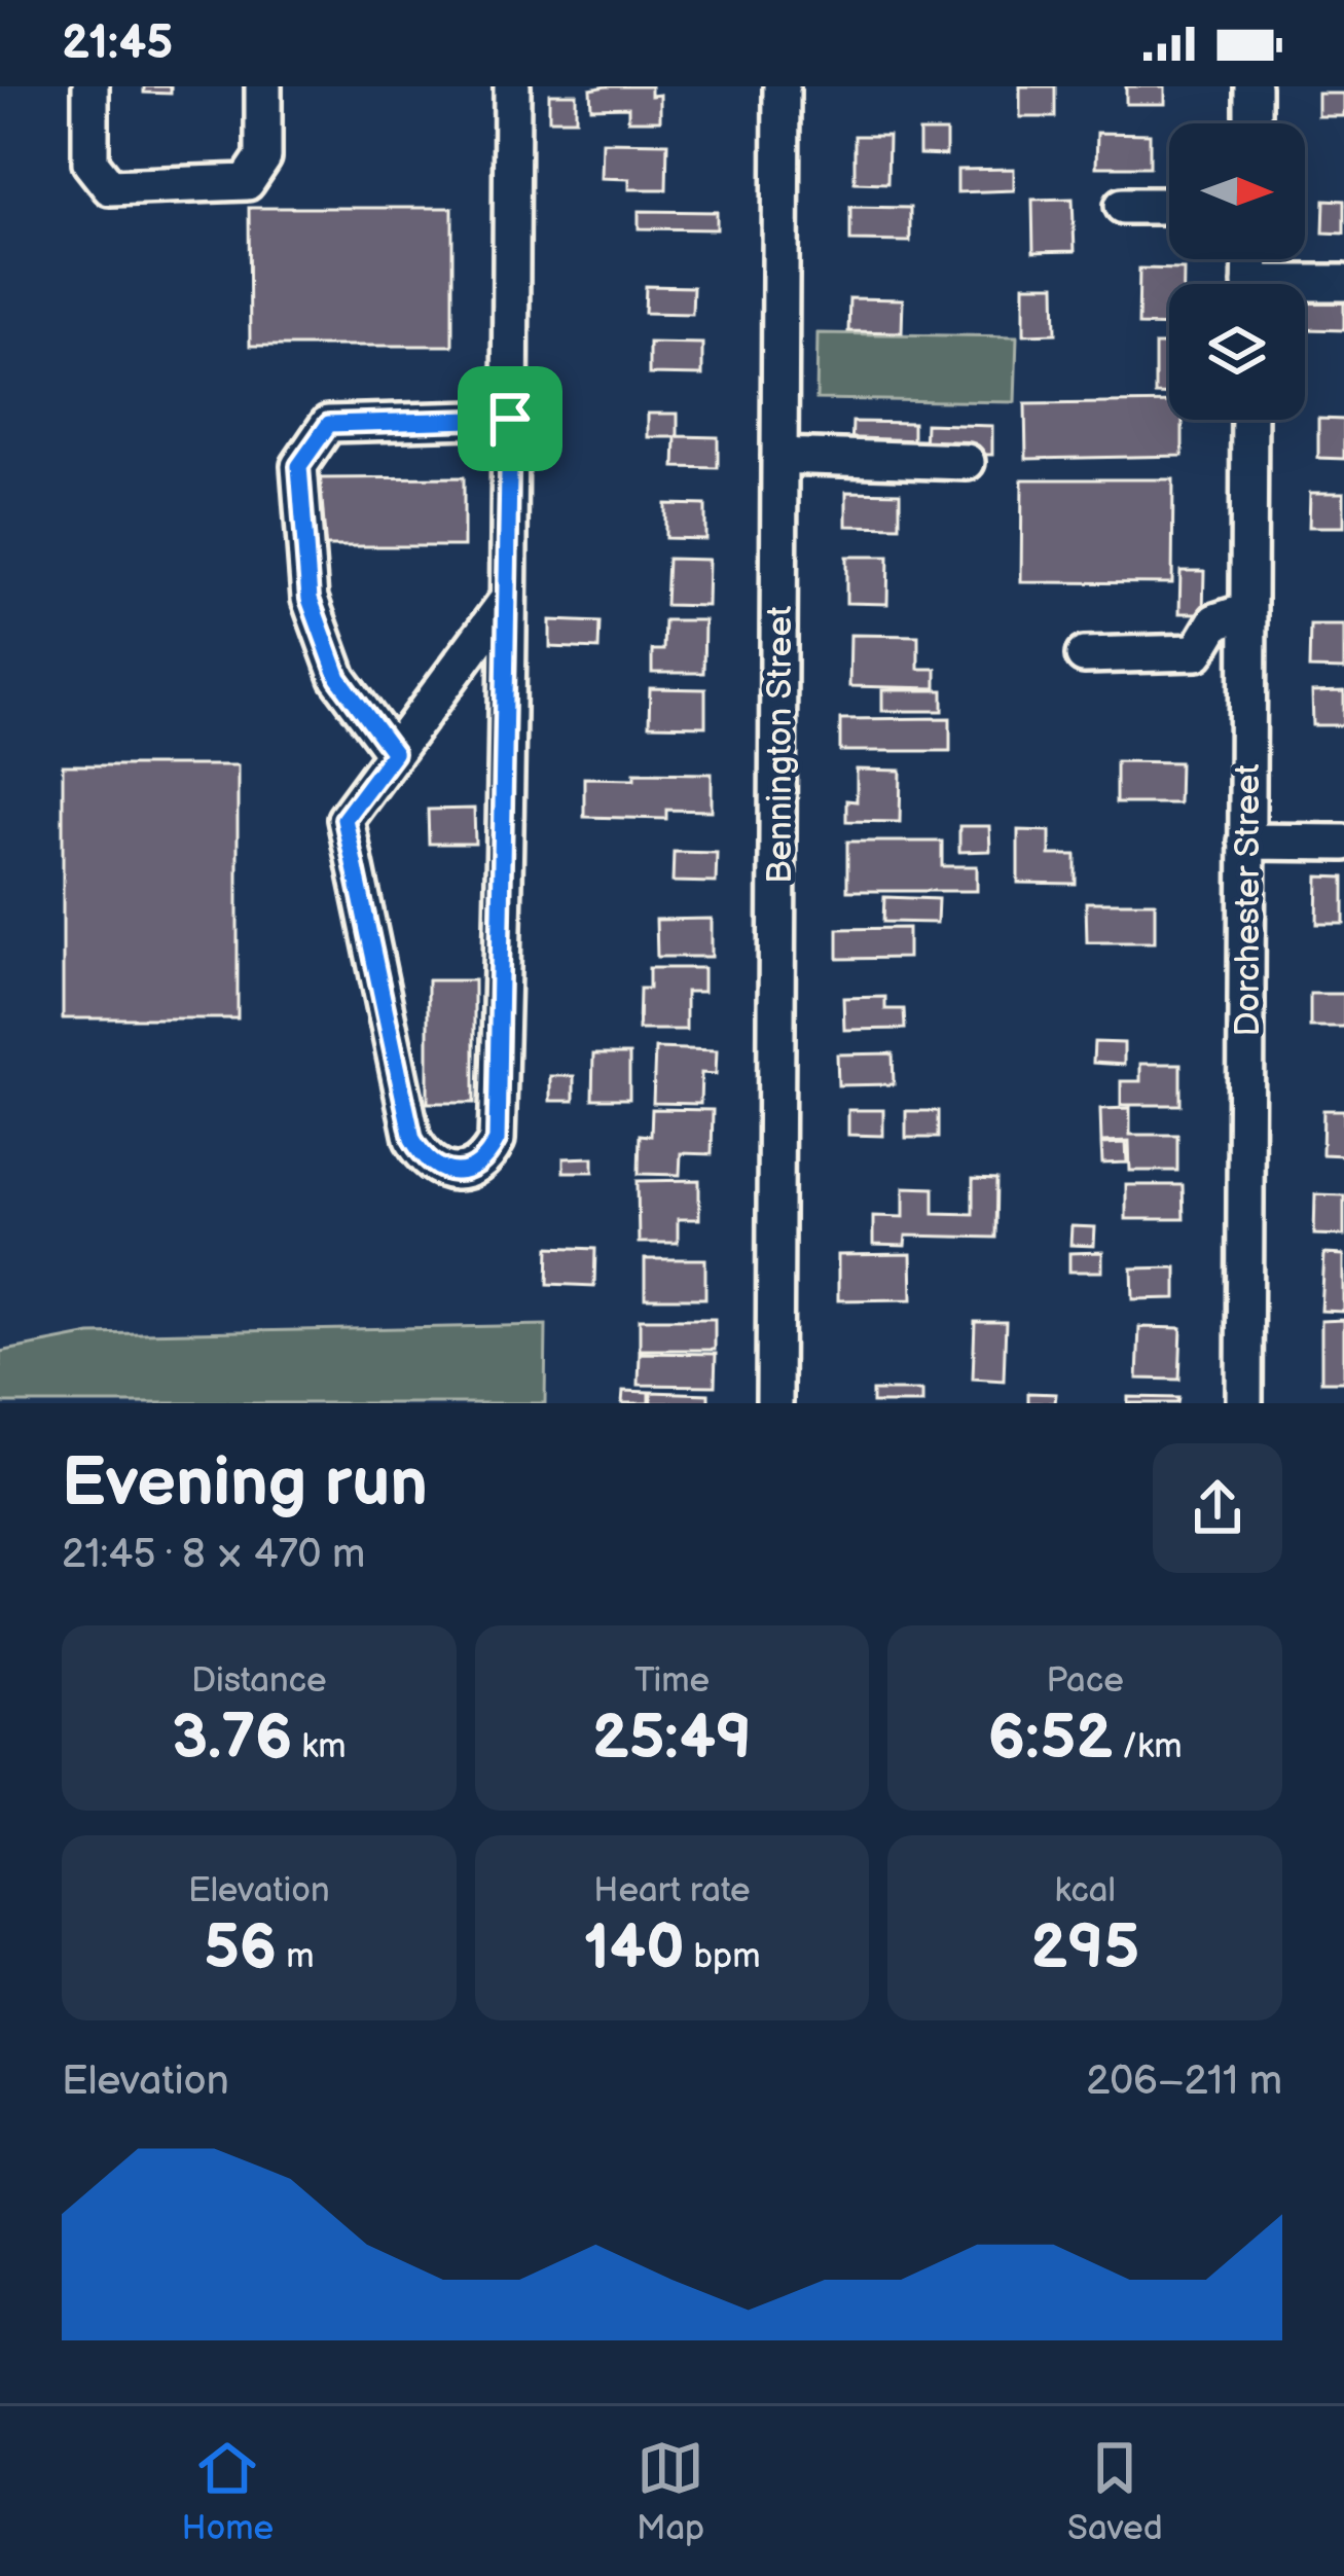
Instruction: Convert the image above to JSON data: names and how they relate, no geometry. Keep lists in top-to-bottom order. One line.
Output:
{"streets":{"street":["Bennington Street","Dorchester Street"]},"north":"right","page":{"status":"21:45","heading":["Evening run","21:45 · 8 × 470 m"],"stats":[["Distance","3.76 km"],["Time","25:49"],["Pace","6:52 /km"],["Elevation","56 m"],["Heart rate","140 bpm"],["kcal","295"]],"chart":["Elevation","206–211 m"],"tabs":["Home","Map","Saved"]}}
